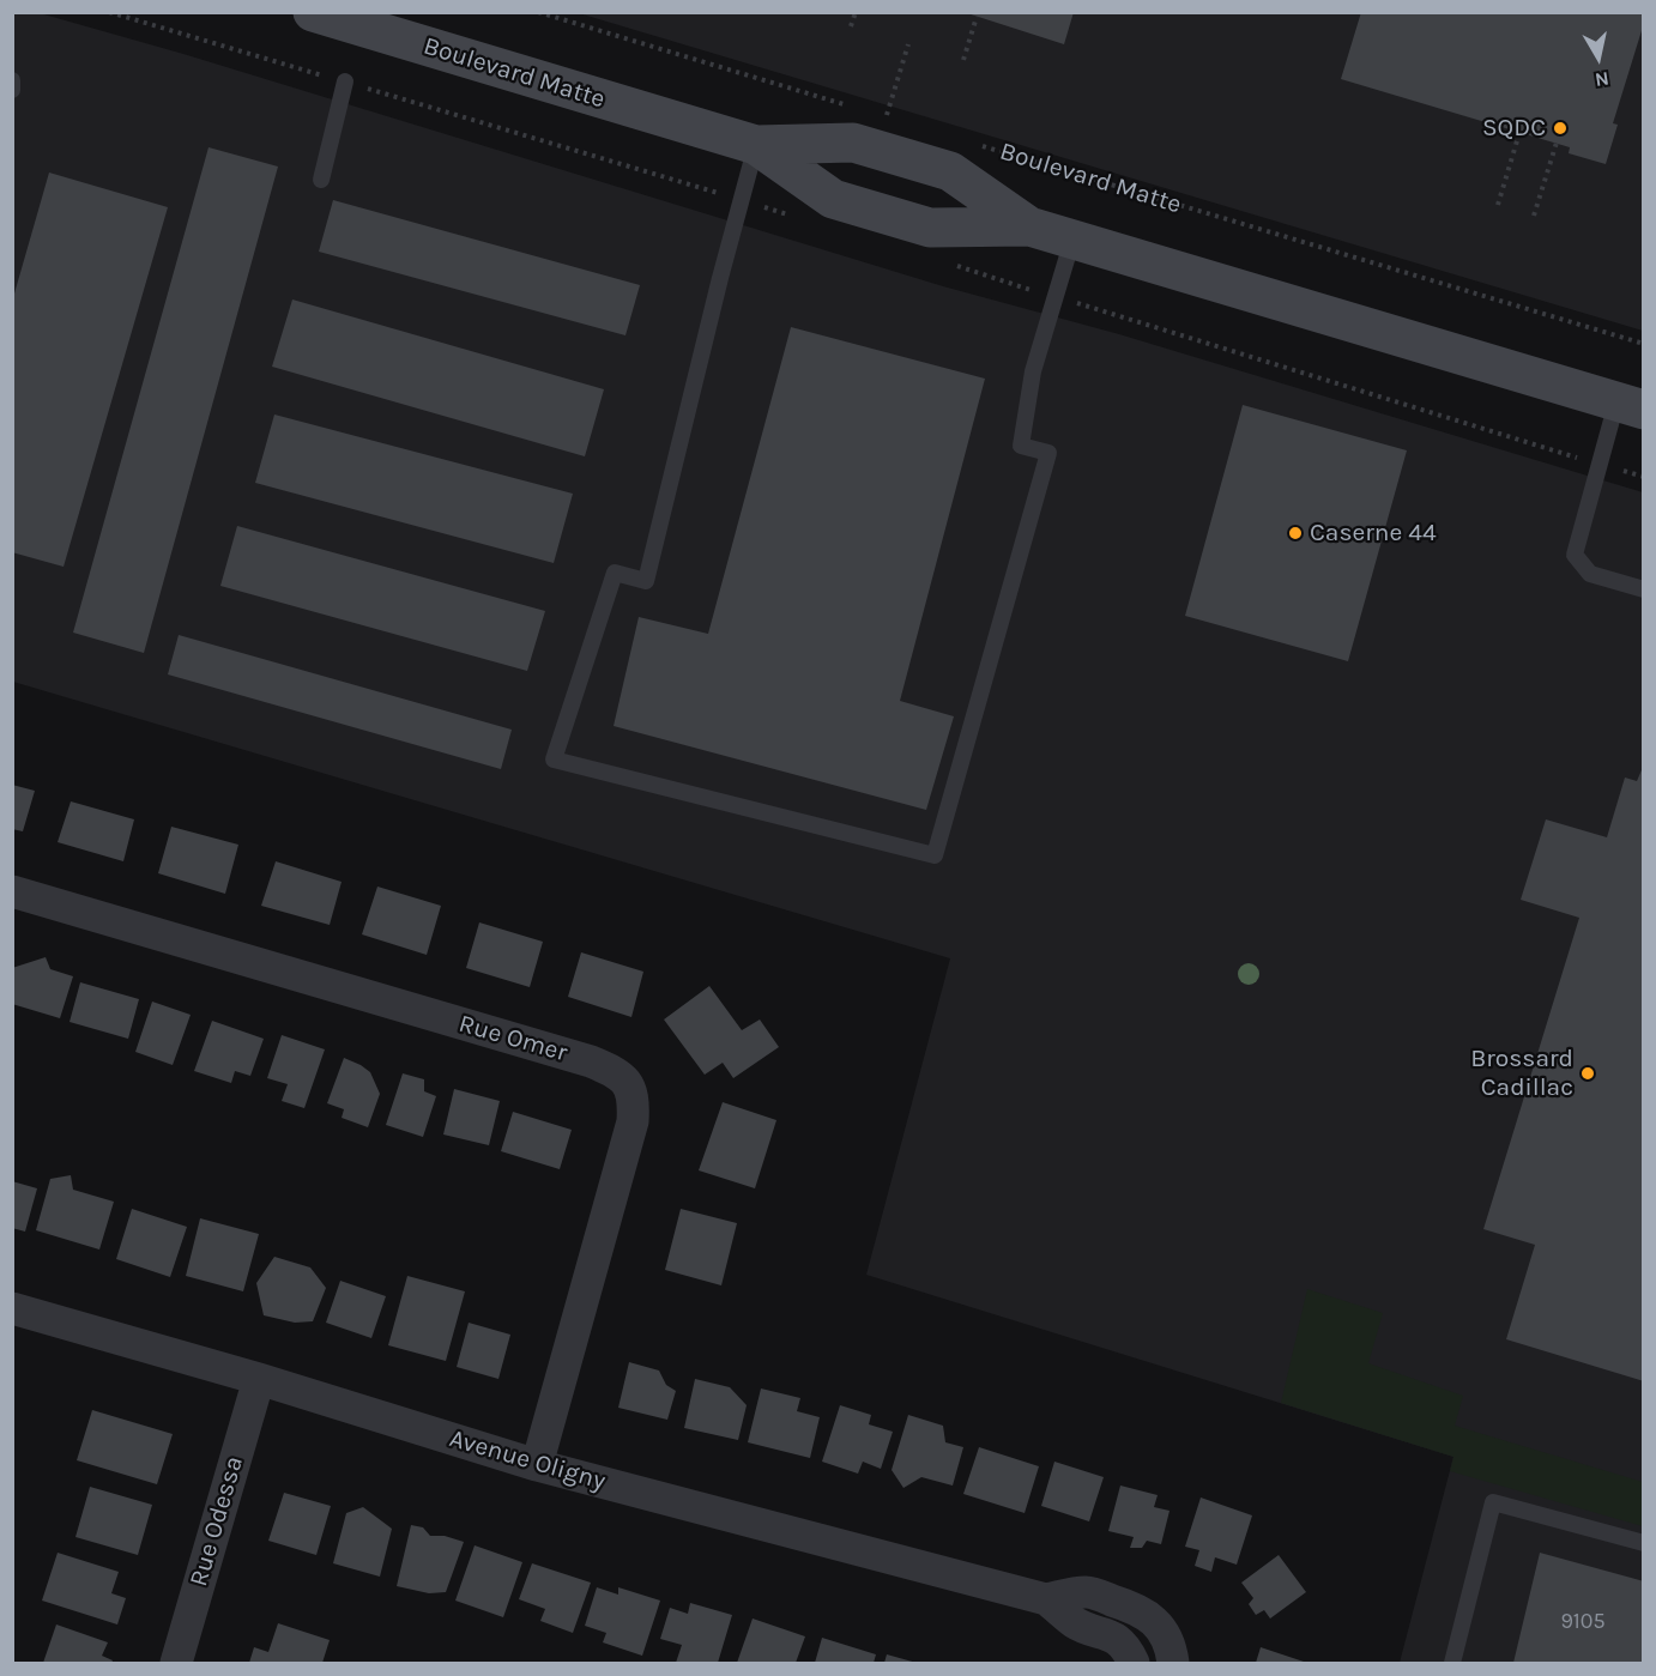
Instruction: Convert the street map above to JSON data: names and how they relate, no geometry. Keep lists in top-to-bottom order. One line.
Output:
{"streets":{"main road":["Boulevard Matte"],"street":["Rue Omer","Avenue Oligny","Rue Odessa"]},"crossings":[["Rue Omer","Avenue Oligny"],["Avenue Oligny","Rue Odessa"]],"places":["SQDC","Caserne 44","Brossard Cadillac"],"house_numbers":["9105"],"north":"bottom"}
